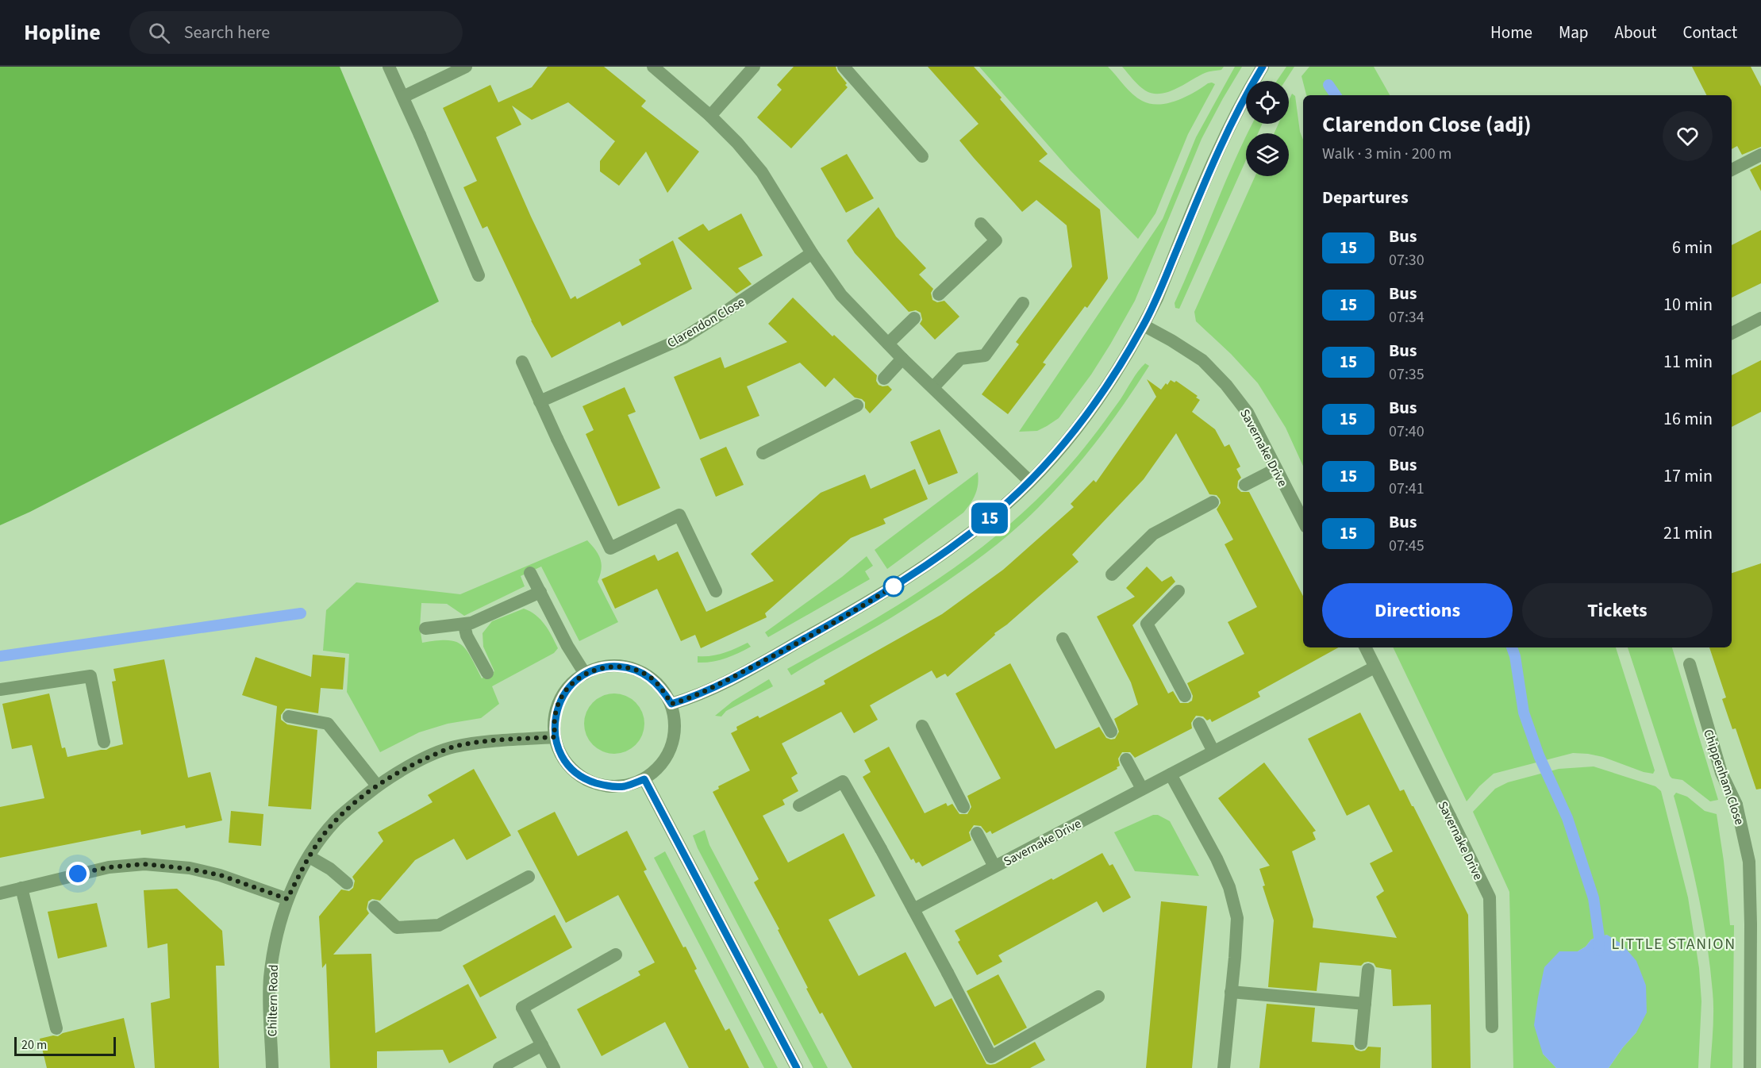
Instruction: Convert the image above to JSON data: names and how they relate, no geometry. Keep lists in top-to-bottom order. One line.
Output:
{"streets":{"street":["Clarendon Close","Savernake Drive","Chippenham Close","Chiltern Road"]},"districts":["LITTLE STANION"],"lines":["bus line 15"],"scale_bar":"20 m","page":{"header":"Hopline","search":"Search here","nav":["Home","Map","About","Contact"],"on_map":"15","heading":[["Clarendon Close (adj)","Walk · 3 min · 200 m"],"Departures"],"list":[{"mark":"15","name":"Bus","note":"07:30","value":"6 min"},{"mark":"15","name":"Bus","note":"07:34","value":"10 min"},{"mark":"15","name":"Bus","note":"07:35","value":"11 min"},{"mark":"15","name":"Bus","note":"07:40","value":"16 min"},{"mark":"15","name":"Bus","note":"07:41","value":"17 min"},{"mark":"15","name":"Bus","note":"07:45","value":"21 min"}],"buttons":["Directions","Tickets"],"scale":"20 m"}}
